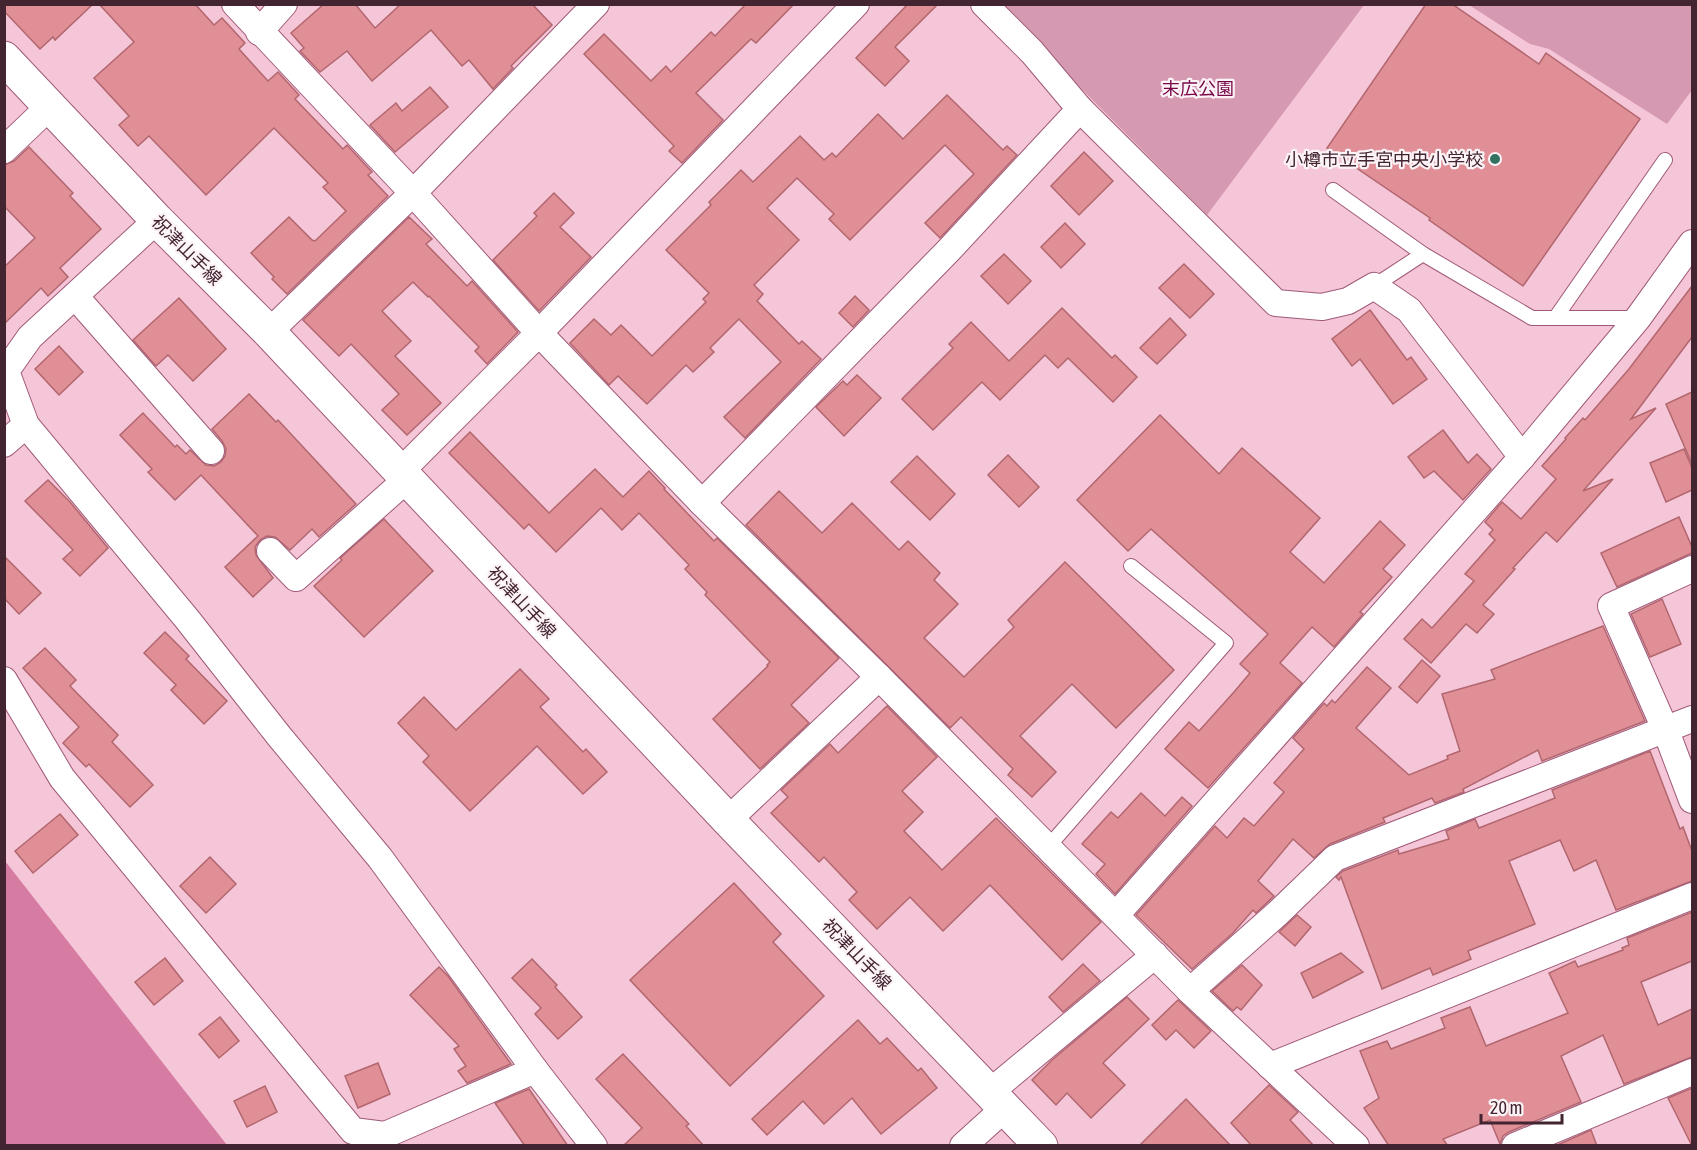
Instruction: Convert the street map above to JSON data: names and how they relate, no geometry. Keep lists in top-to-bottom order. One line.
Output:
{"streets":{"street":["祝津山手線"]},"parks":["末広公園"],"places":["小樽市立手宮中央小学校"],"scale_bar":"20 m"}
